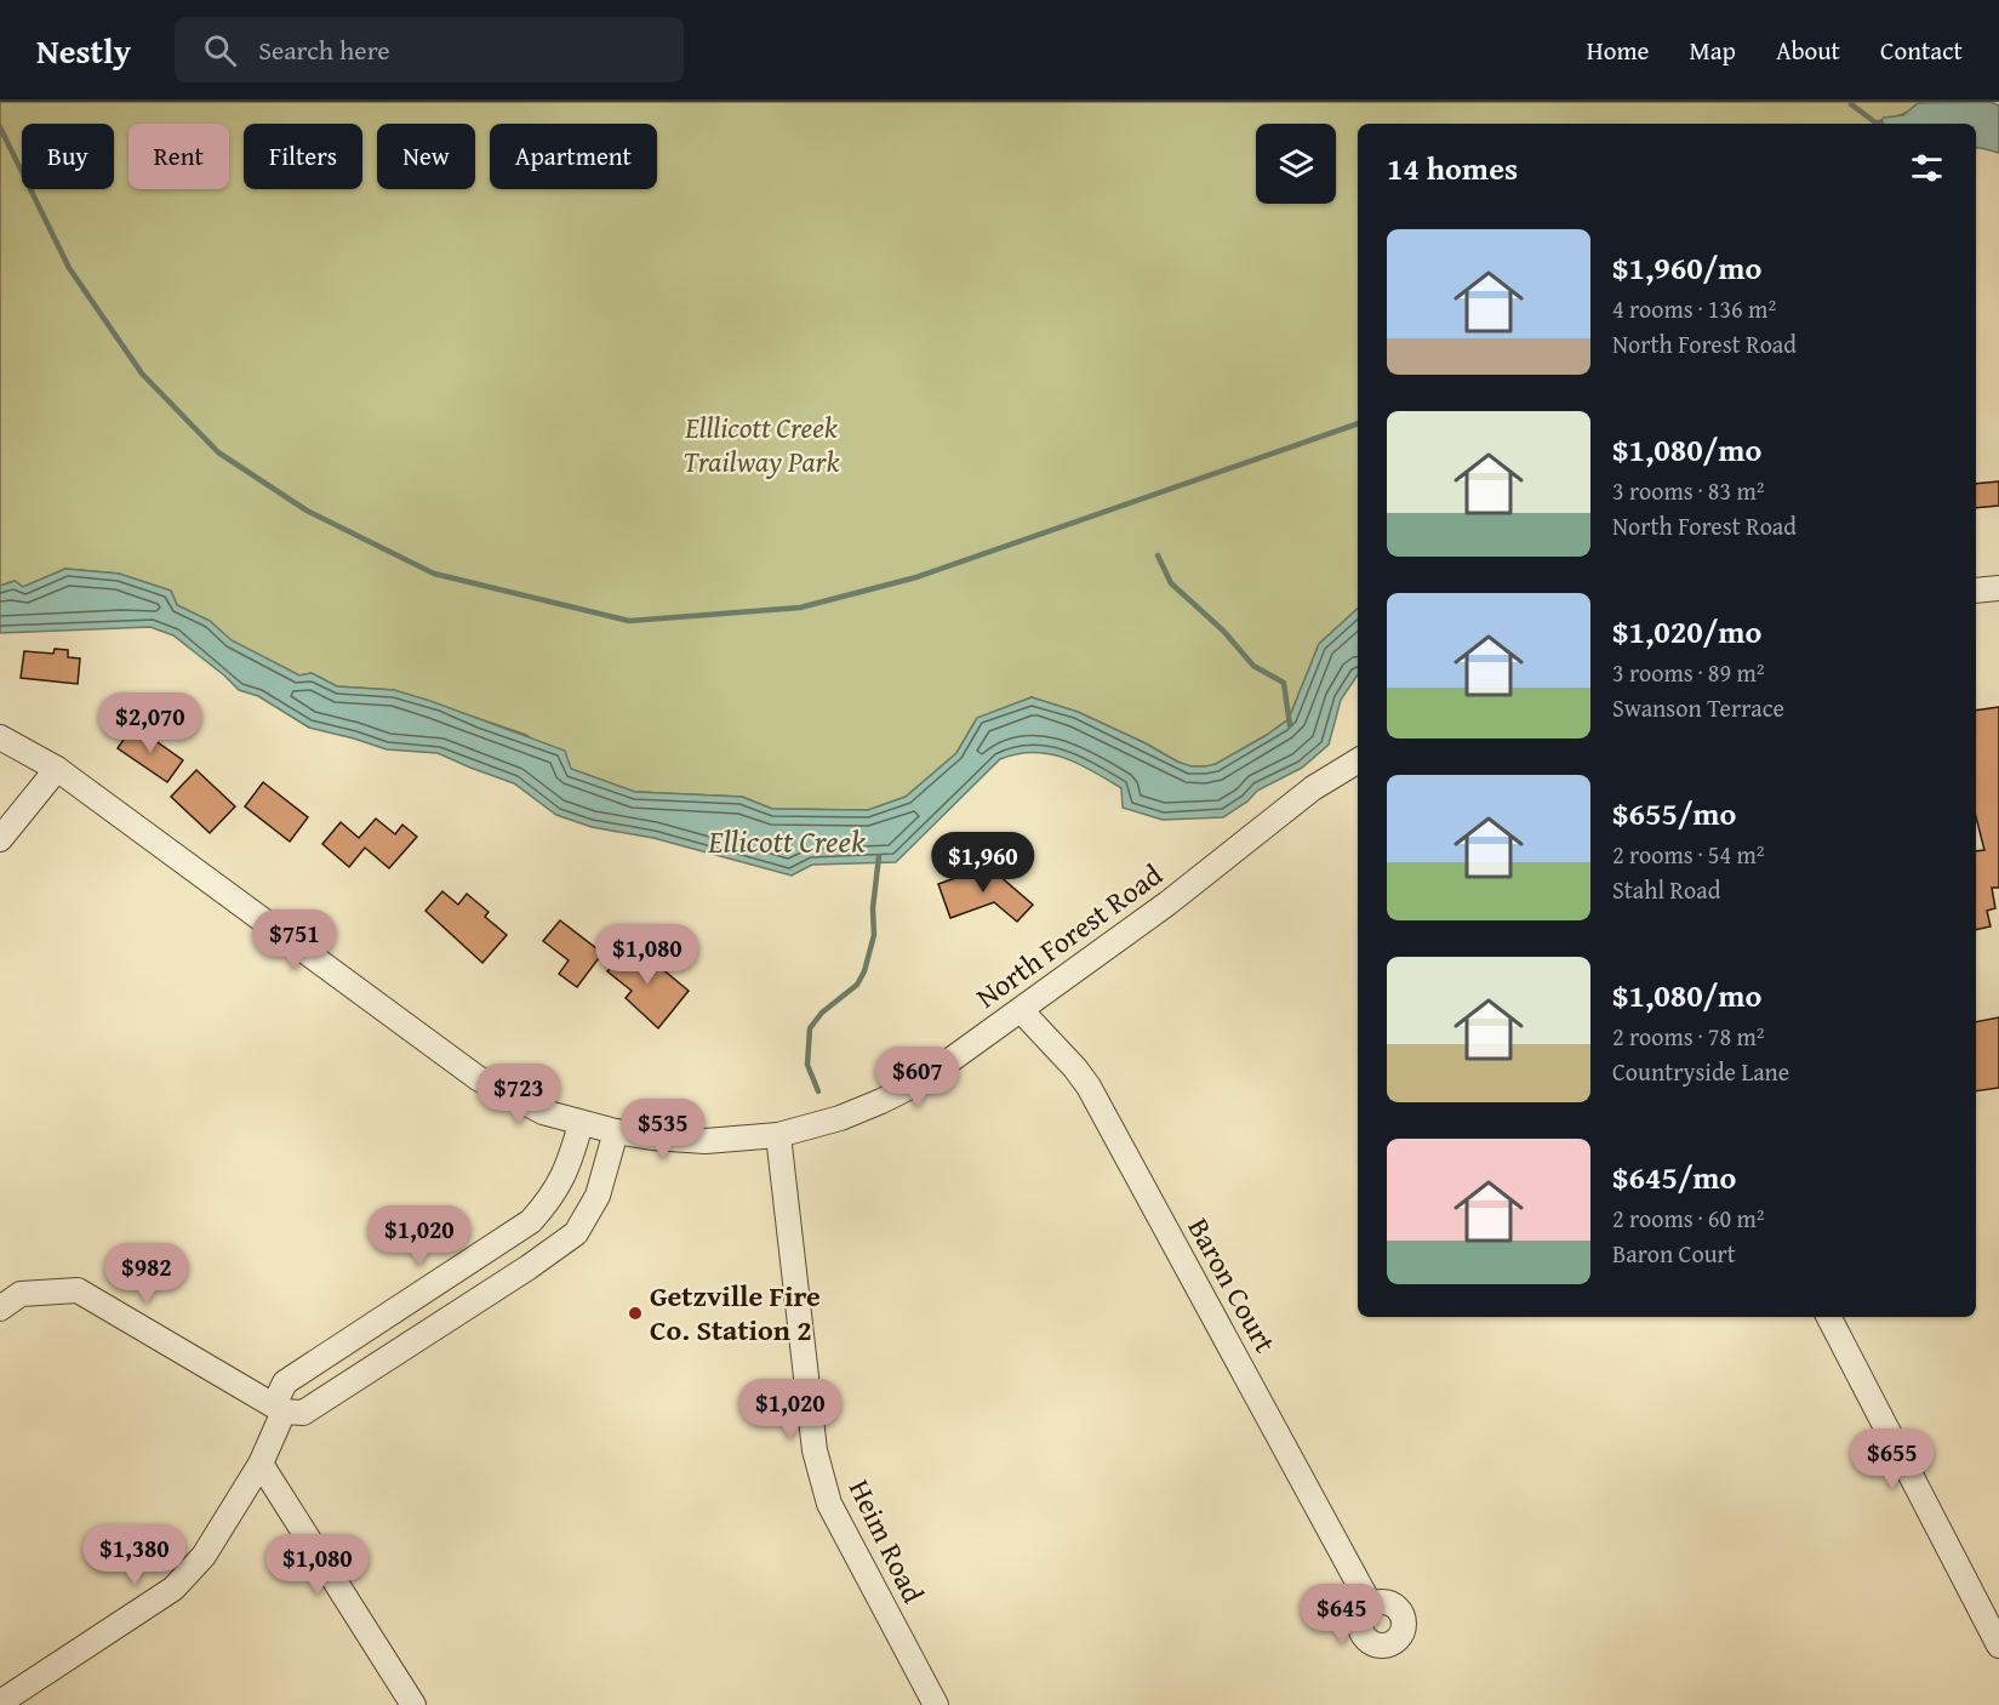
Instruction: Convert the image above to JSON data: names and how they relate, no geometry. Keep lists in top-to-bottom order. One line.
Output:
{"streets":{"street":["North Forest Road","Baron Court","Heim Road"]},"crossings":[["North Forest Road","Baron Court"],["North Forest Road","Heim Road"]],"water":["Ellicott Creek"],"parks":["Elllicott Creek Trailway Park"],"places":["Getzville Fire Co. Station 2"],"page":{"header":"Nestly","search":"Search here","nav":["Home","Map","About","Contact"],"chip":["Buy","Rent","Filters","New","Apartment"],"heading":"14 homes","list":[{"name":"$1,960/mo","note":"4 rooms · 136 m² · North Forest Road"},{"name":"$1,080/mo","note":"3 rooms · 83 m² · North Forest Road"},{"name":"$1,020/mo","note":"3 rooms · 89 m² · Swanson Terrace"},{"name":"$655/mo","note":"2 rooms · 54 m² · Stahl Road"},{"name":"$1,080/mo","note":"2 rooms · 78 m² · Countryside Lane"},{"name":"$645/mo","note":"2 rooms · 60 m² · Baron Court"}],"price":["$2,070","$1,960","$751","$1,080","$607","$723","$535","$1,020","$982","$1,020","$655","$1,380","$1,080","$645"]}}
